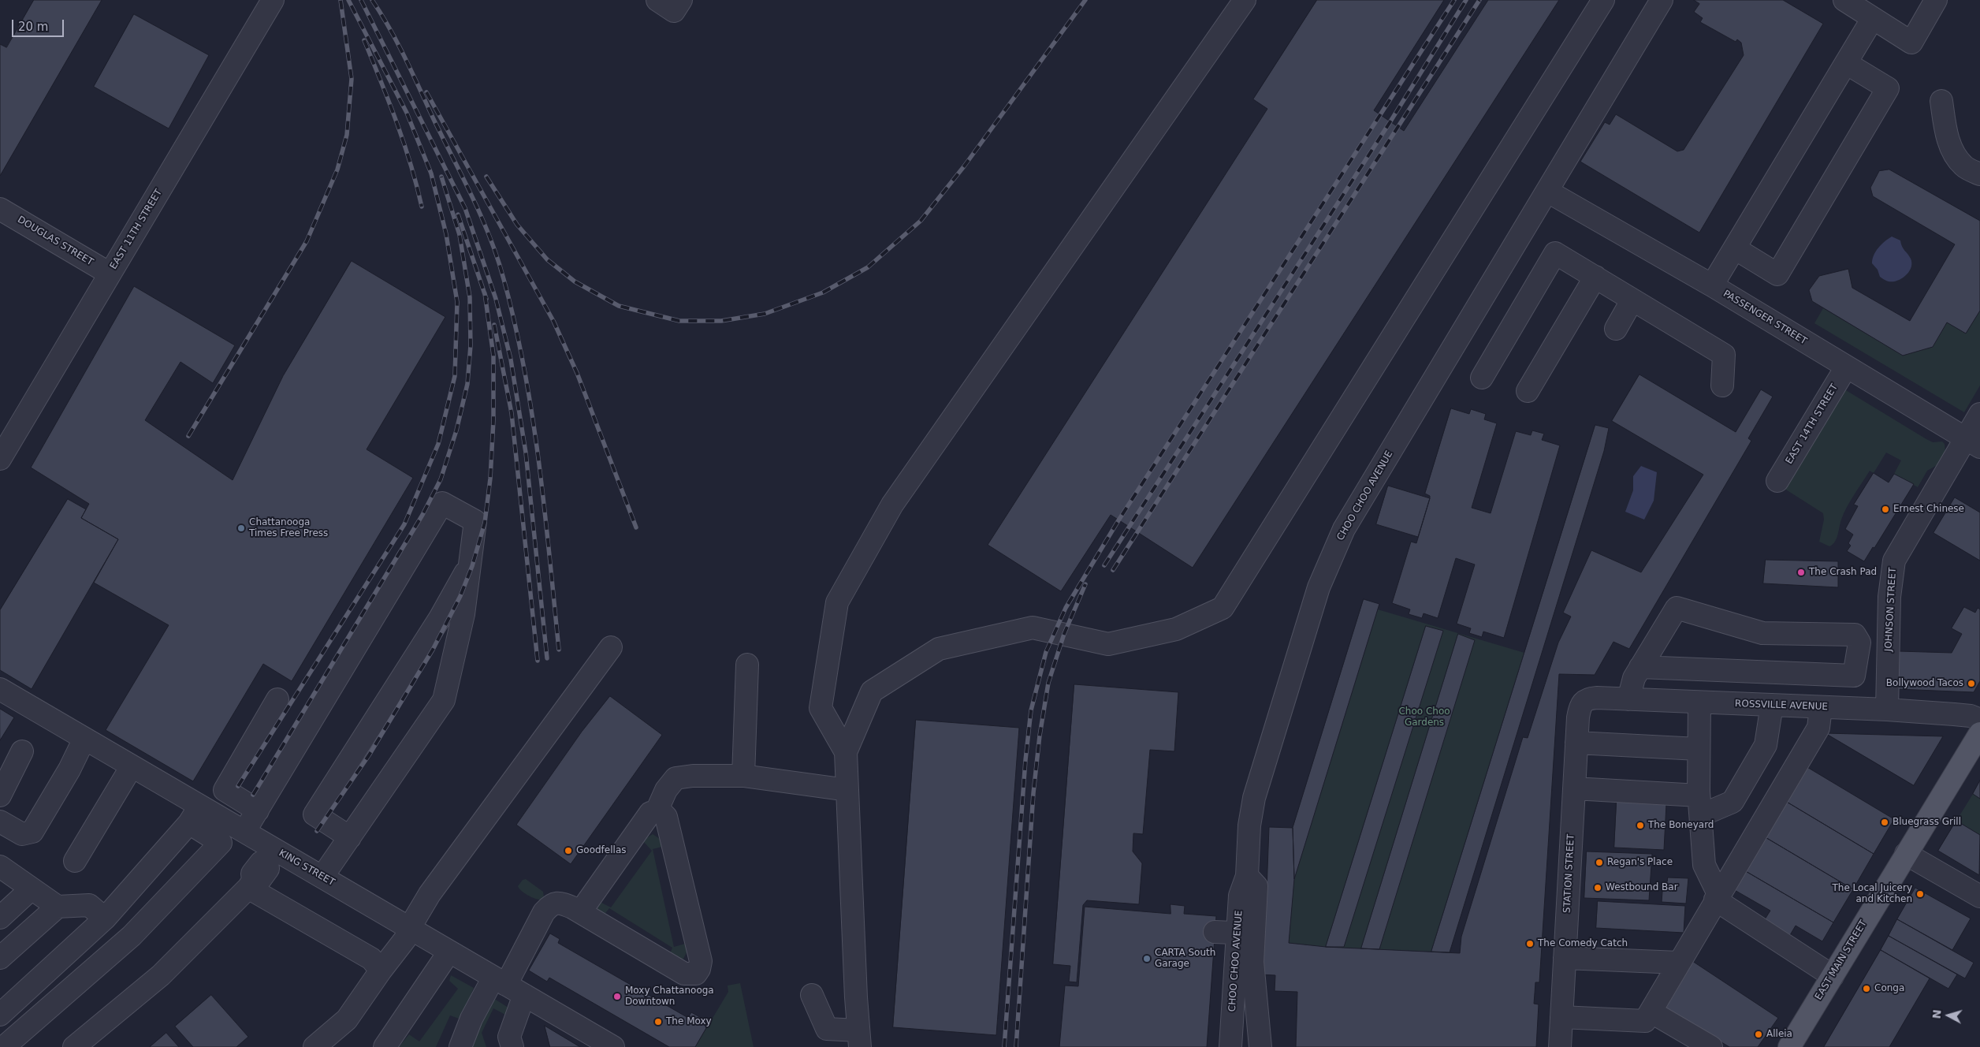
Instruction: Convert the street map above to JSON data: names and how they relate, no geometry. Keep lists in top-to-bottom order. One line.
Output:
{"streets":{"main road":["EAST MAIN STREET"],"street":["EAST 11TH STREET","DOUGLAS STREET","PASSENGER STREET","EAST 14TH STREET","CHOO CHOO AVENUE","JOHNSON STREET","ROSSVILLE AVENUE","KING STREET","STATION STREET"]},"crossings":[["EAST 11TH STREET","DOUGLAS STREET"],["PASSENGER STREET","EAST 14TH STREET"],["PASSENGER STREET","CHOO CHOO AVENUE"],["PASSENGER STREET","JOHNSON STREET"],["JOHNSON STREET","ROSSVILLE AVENUE"],["ROSSVILLE AVENUE","STATION STREET"]],"parks":["Choo Choo Gardens"],"places":["Ernest Chinese","Chattanooga Times Free Press","The Crash Pad","Bollywood Tacos","Bluegrass Grill","The Boneyard","Goodfellas","Regan's Place","Westbound Bar","The Local Juicery and Kitchen","The Comedy Catch","CARTA South Garage","Conga","Moxy Chattanooga Downtown","The Moxy","Alleia"],"scale_bar":"20 m","north":"left"}
